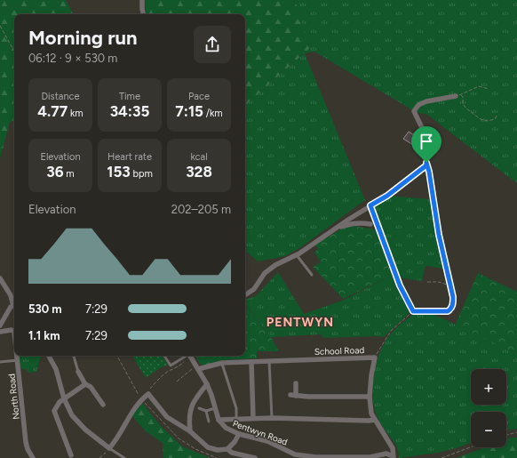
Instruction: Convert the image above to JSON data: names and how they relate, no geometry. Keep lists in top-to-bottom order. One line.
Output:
{"streets":{"street":["School Road","North Road","Pentwyn Road"]},"crossings":[["School Road","Pentwyn Road"]],"districts":["PENTWYN"],"page":{"heading":["Morning run","06:12 · 9 × 530 m"],"stats":[["Distance","4.77 km"],["Time","34:35"],["Pace","7:15 /km"],["Elevation","36 m"],["Heart rate","153 bpm"],["kcal","328"]],"chart":["Elevation","202–205 m"],"list":[{"name":"530 m","note":"7:29"},{"name":"1.1 km","note":"7:29"}],"map_buttons":["+","−"]}}
